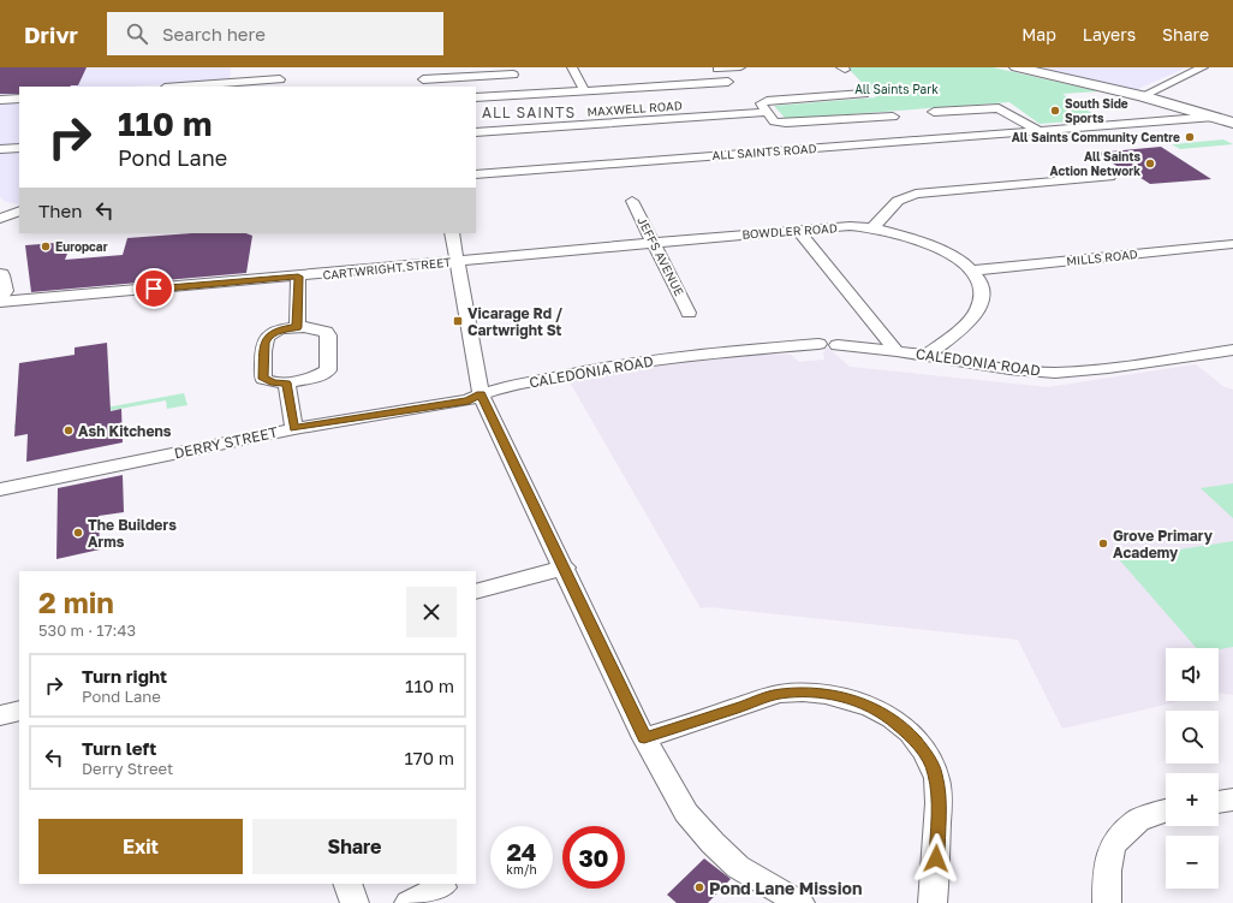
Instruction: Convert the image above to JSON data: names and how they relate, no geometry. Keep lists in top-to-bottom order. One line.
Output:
{"streets":{"street":["MAXWELL ROAD","ALL SAINTS ROAD","BOWDLER ROAD","JEFFS AVENUE","MILLS ROAD","CARTWRIGHT STREET","CALEDONIA ROAD","DERRY STREET"]},"crossings":[["BOWDLER ROAD","JEFFS AVENUE"],["BOWDLER ROAD","MILLS ROAD"],["BOWDLER ROAD","CARTWRIGHT STREET"],["CALEDONIA ROAD","DERRY STREET"]],"districts":["ALL SAINTS"],"parks":["All Saints Park"],"places":{"other":["South Side Sports","All Saints Community Centre","All Saints Action Network","Europcar","Ash Kitchens","The Builders Arms","Grove Primary Academy","Pond Lane Mission"],"transit":["Vicarage Rd / Cartwright St"]},"page":{"header":"Drivr","search":"Search here","nav":["Map","Layers","Share"],"turn":["110 m","Pond Lane"],"then":"Then","heading":["2 min","530 m · 17:43"],"map_buttons":["+","−"],"list":[{"name":"Turn right","note":"Pond Lane","value":"110 m"},{"name":"Turn left","note":"Derry Street","value":"170 m"}],"buttons":["Exit","Share"],"speed":"24 km/h","limit":"30"}}
